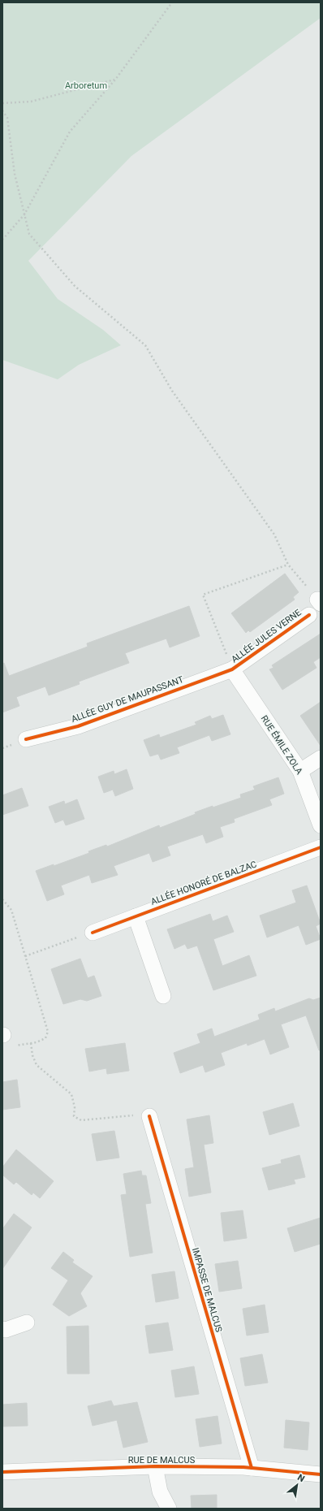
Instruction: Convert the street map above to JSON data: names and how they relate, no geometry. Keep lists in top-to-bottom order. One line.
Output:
{"streets":{"street":["ALLÉE JULES VERNE","ALLÉE GUY DE MAUPASSANT","RUE ÉMILE ZOLA","ALLÉE HONORÉ DE BALZAC","IMPASSE DE MALCUS","RUE DE MALCUS"]},"crossings":[["ALLÉE JULES VERNE","ALLÉE GUY DE MAUPASSANT"],["ALLÉE JULES VERNE","RUE ÉMILE ZOLA"],["ALLÉE GUY DE MAUPASSANT","RUE ÉMILE ZOLA"],["IMPASSE DE MALCUS","RUE DE MALCUS"]],"parks":["Arboretum"],"north":"top right"}
